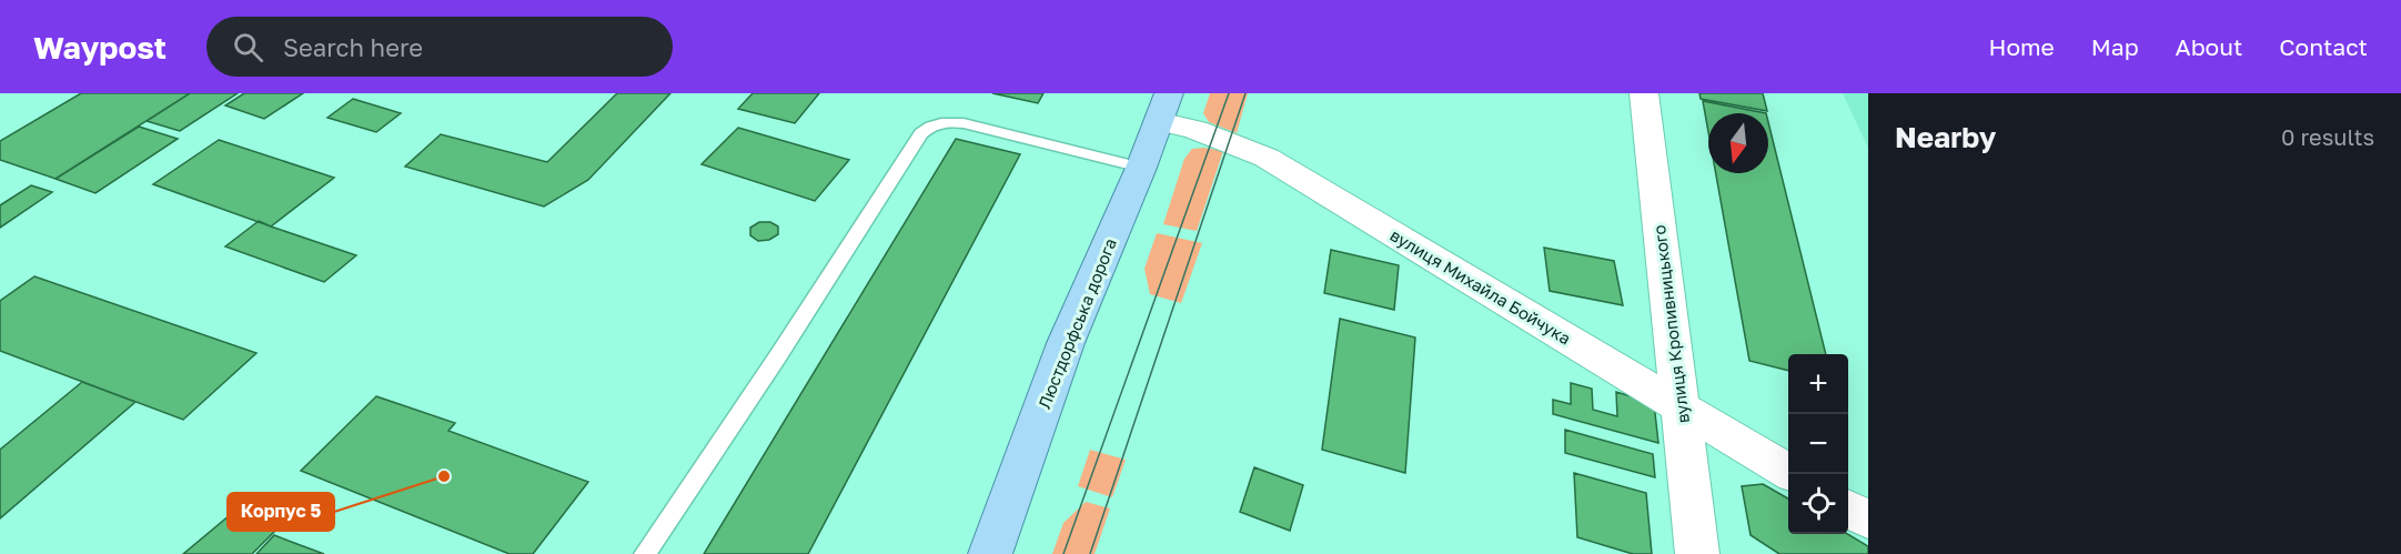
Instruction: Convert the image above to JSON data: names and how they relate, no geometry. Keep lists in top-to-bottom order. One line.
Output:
{"streets":{"main road":["Люстдорфська дорога"],"street":["вулиця Михайла Бойчука","вулиця Кропивницького"]},"crossings":[["вулиця Михайла Бойчука","Люстдорфська дорога"],["вулиця Михайла Бойчука","вулиця Кропивницького"]],"places":["Корпус 5"],"north":"bottom","page":{"header":"Waypost","search":"Search here","nav":["Home","Map","About","Contact"],"heading":["Nearby","0 results"],"map_buttons":["+","−"]}}
